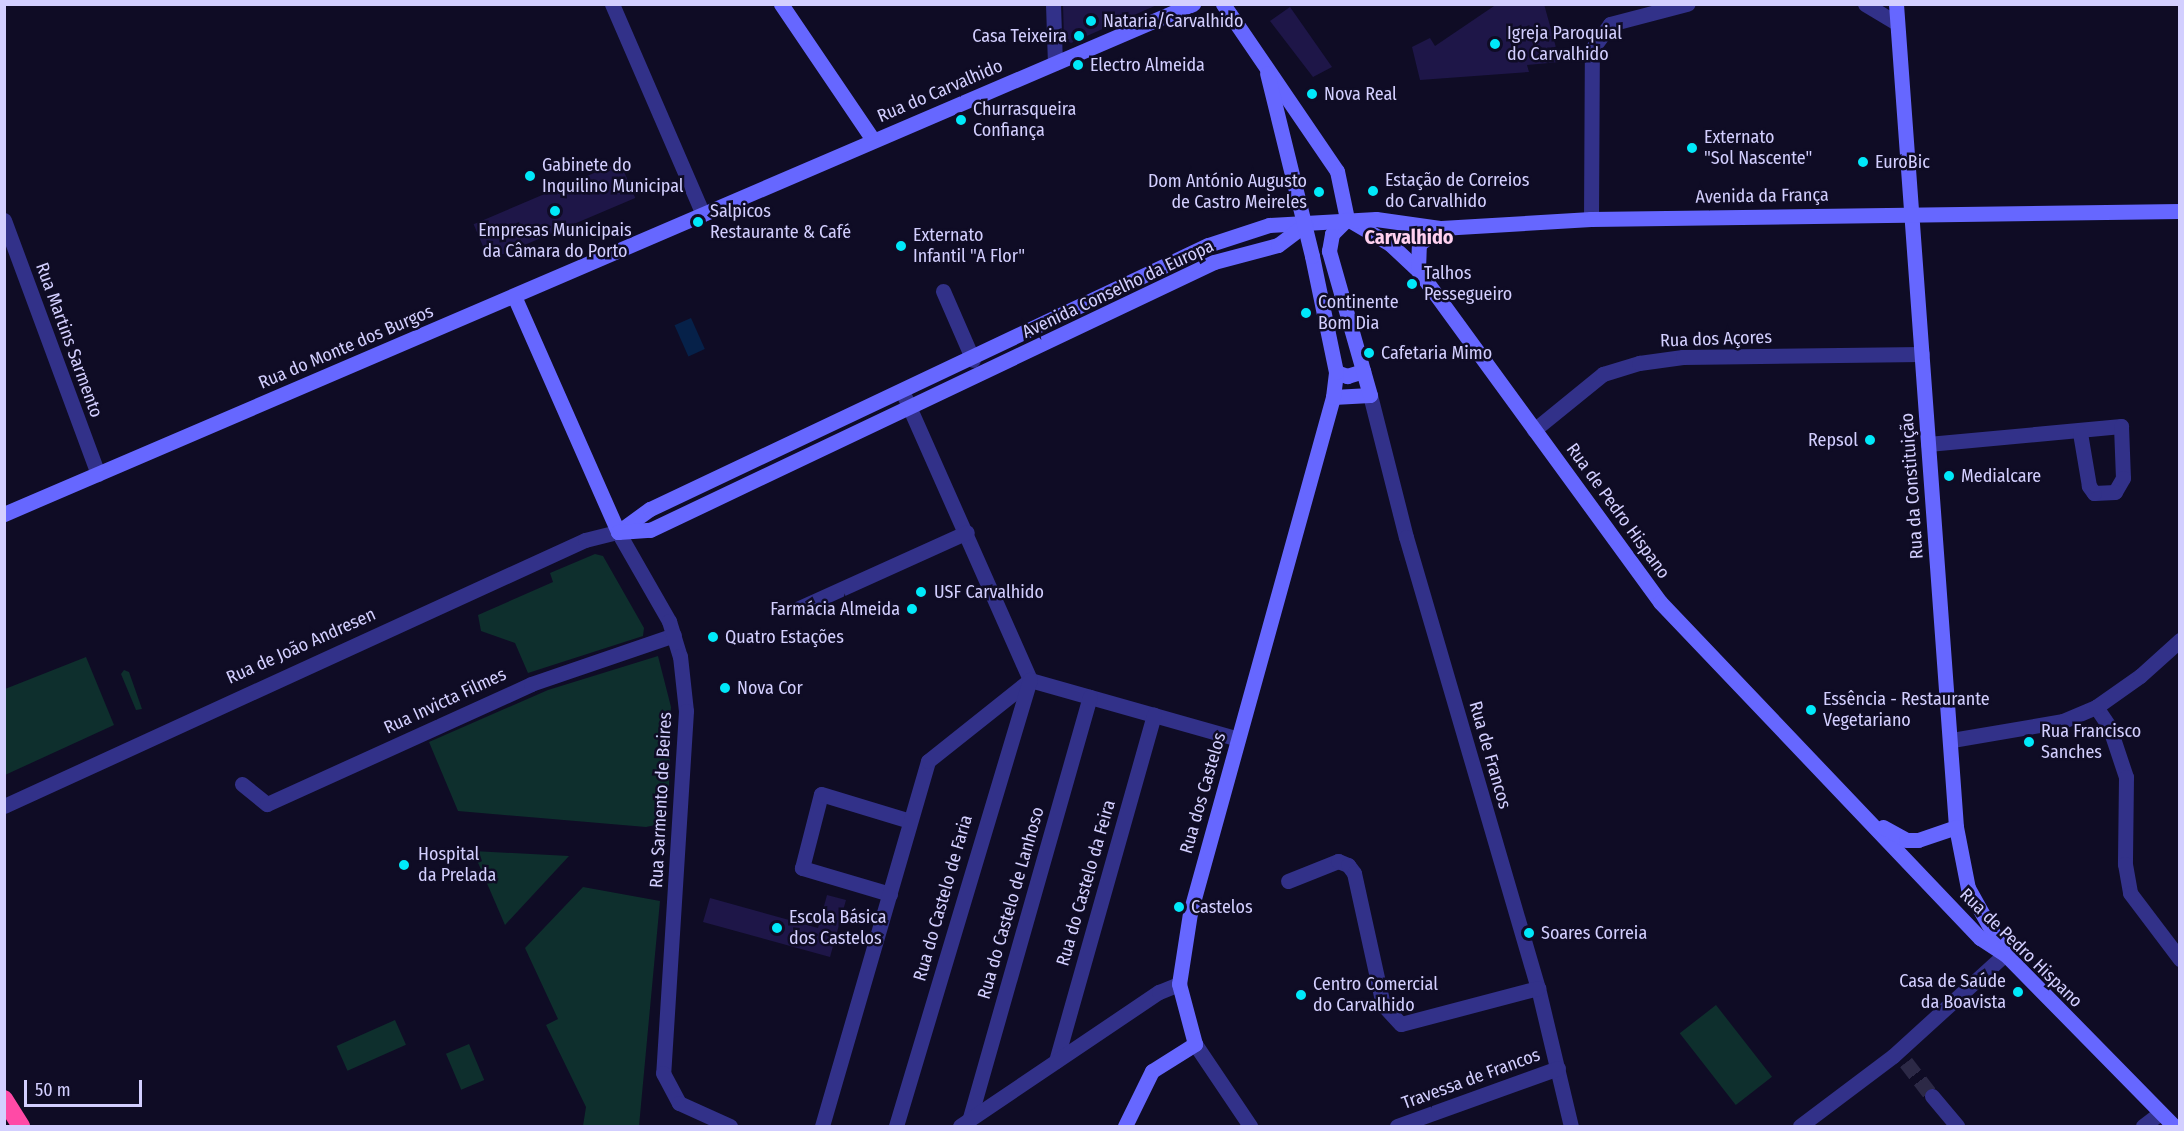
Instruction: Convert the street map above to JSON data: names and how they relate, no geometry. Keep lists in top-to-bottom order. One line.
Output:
{"streets":{"main road":["Rua do Carvalhido","Avenida da França","Avenida Conselho da Europa","Rua do Monte dos Burgos","Rua da Constituição","Rua de Pedro Hispano","Rua dos Castelos","Rua Sarmento de Beires"],"street":["Rua dos Açores","Rua Martins Sarmento","Rua de João Andresen","Rua Invicta Filmes","Rua de Francos","Rua do Castelo da Feira","Rua do Castelo de Faria","Rua do Castelo de Lanhoso","Travessa de Francos"]},"crossings":[["Rua do Carvalhido","Rua do Monte dos Burgos"],["Avenida da França","Avenida Conselho da Europa"],["Avenida da França","Rua da Constituição"],["Avenida da França","Rua de Pedro Hispano"],["Avenida da França","Rua dos Castelos"],["Avenida Conselho da Europa","Rua de João Andresen"],["Avenida Conselho da Europa","Rua dos Castelos"],["Avenida Conselho da Europa","Rua Sarmento de Beires"],["Rua dos Açores","Rua da Constituição"],["Rua dos Açores","Rua de Pedro Hispano"],["Rua Martins Sarmento","Rua do Monte dos Burgos"],["Rua do Monte dos Burgos","Rua Sarmento de Beires"],["Rua da Constituição","Rua de Pedro Hispano"],["Rua de João Andresen","Rua Sarmento de Beires"],["Rua Invicta Filmes","Rua Sarmento de Beires"],["Rua de Francos","Travessa de Francos"]],"districts":["Carvalhido"],"places":["Nataria/Carvalhido","Casa Teixeira","Igreja Paroquial do Carvalhido","Electro Almeida","Nova Real","Churrasqueira Confiança","Externato \"Sol Nascente\"","EuroBic","Gabinete do Inquilino Municipal","Estação de Correios do Carvalhido","Dom António Augusto de Castro Meireles","Empresas Municipais da Câmara do Porto","Salpicos Restaurante & Café","Externato Infantil \"A Flor\"","Talhos Pessegueiro","Continente Bom Dia","Cafetaria Mimo","Repsol","Medialcare","USF Carvalhido","Farmácia Almeida","Quatro Estações","Nova Cor","Essência - Restaurante Vegetariano","Rua Francisco Sanches","Hospital da Prelada","Castelos","Escola Básica dos Castelos","Soares Correia","Casa de Saúde da Boavista","Centro Comercial do Carvalhido"],"scale_bar":"50 m"}
